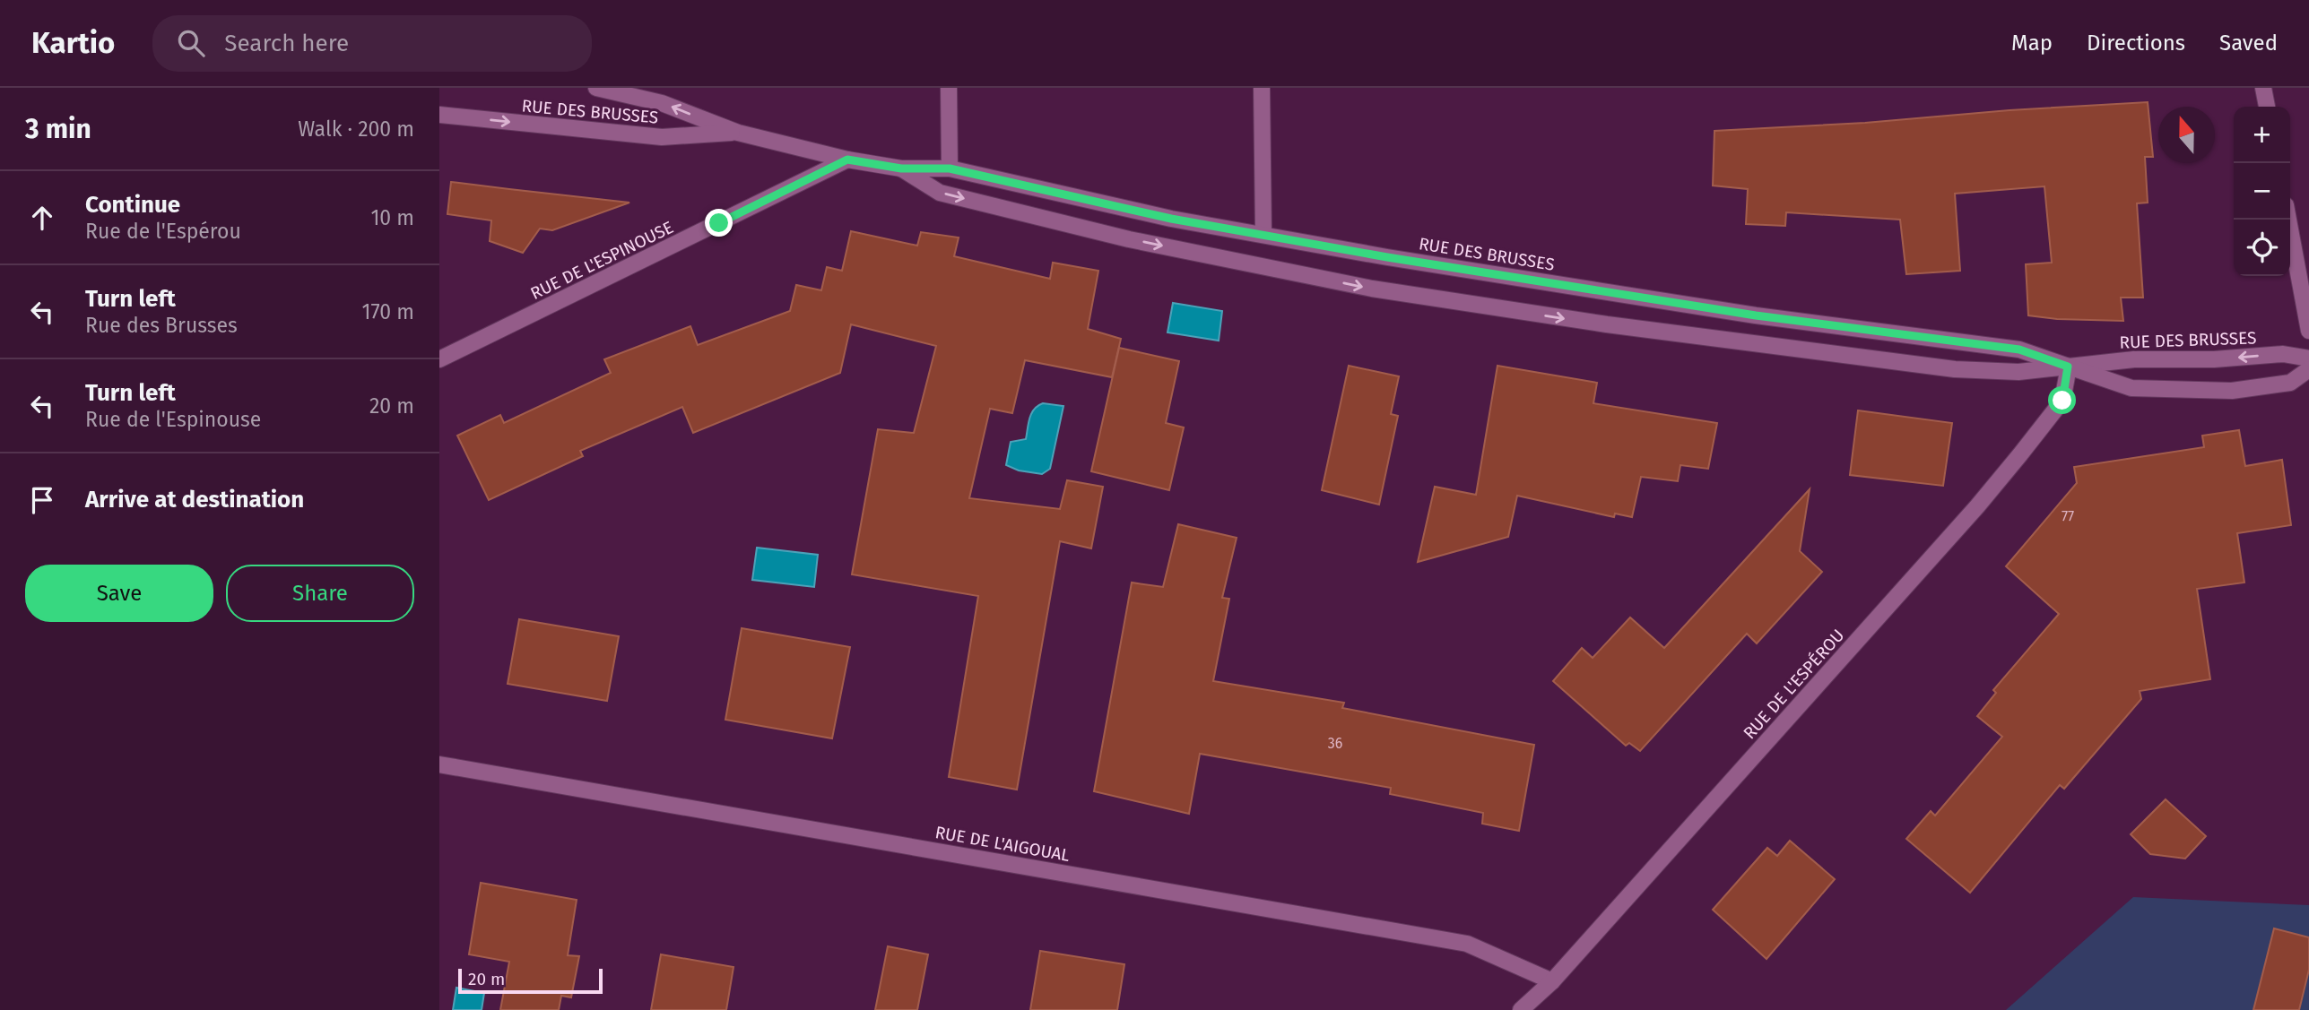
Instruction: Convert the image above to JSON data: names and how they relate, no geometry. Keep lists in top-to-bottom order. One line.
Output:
{"streets":{"street":["RUE DES BRUSSES","RUE DE L'ESPINOUSE","RUE DE L'ESPÉROU","RUE DE L'AIGOUAL"]},"crossings":[["RUE DES BRUSSES","RUE DE L'ESPINOUSE"],["RUE DES BRUSSES","RUE DE L'ESPÉROU"],["RUE DE L'ESPÉROU","RUE DE L'AIGOUAL"]],"house_numbers":["77","36"],"scale_bar":"20 m","north":"top","page":{"header":"Kartio","search":"Search here","nav":["Map","Directions","Saved"],"heading":["3 min","Walk · 200 m"],"map_buttons":["+","−"],"list":[["Continue","Rue de l'Espérou","10 m"],["Turn left","Rue des Brusses","170 m"],["Turn left","Rue de l'Espinouse","20 m"],"Arrive at destination"],"buttons":["Save","Share"],"scale":"20 m"}}
